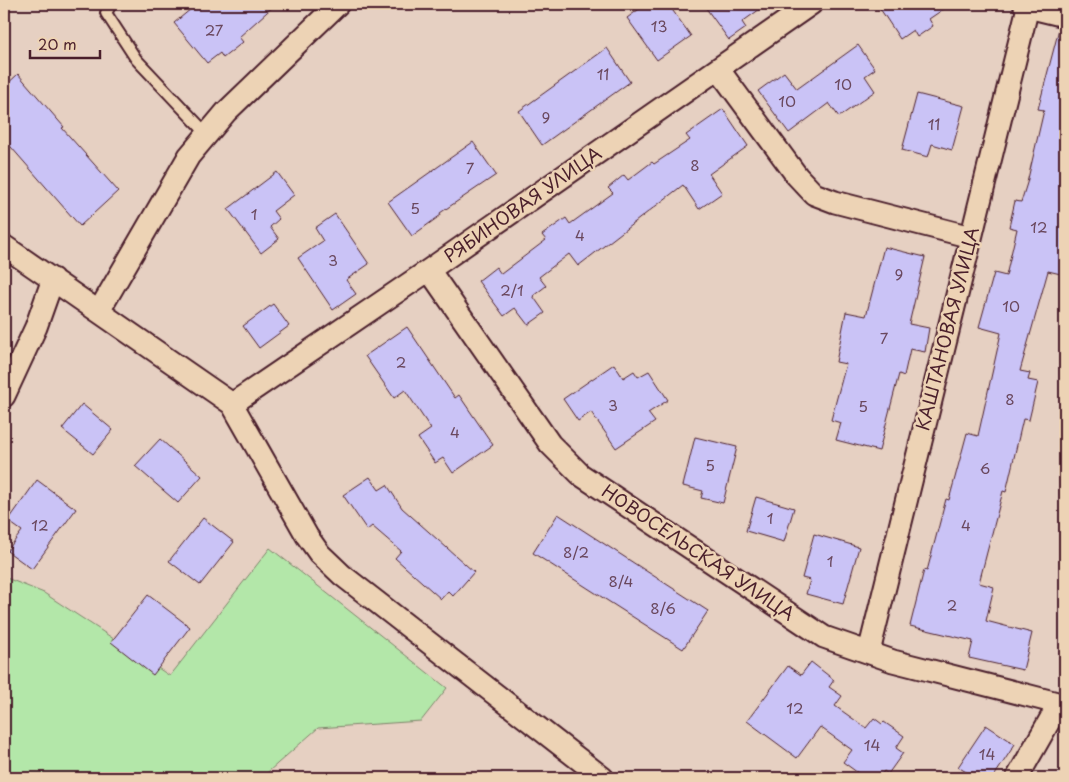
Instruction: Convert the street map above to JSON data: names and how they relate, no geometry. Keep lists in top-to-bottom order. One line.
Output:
{"streets":{"street":["РЯБИНОВАЯ УЛИЦА","КАШТАНОВАЯ УЛИЦА","НОВОСЕЛЬСКАЯ УЛИЦА"]},"crossings":[["РЯБИНОВАЯ УЛИЦА","НОВОСЕЛЬСКАЯ УЛИЦА"],["КАШТАНОВАЯ УЛИЦА","НОВОСЕЛЬСКАЯ УЛИЦА"]],"house_numbers":["13","27","11","10","10","9","11","8","7","5","1","12","4","3","9","2/1","10","7","2","8","3","5","4","5","6","1","12","4","8/2","1","8/4","2","8/6","12","14","14"],"scale_bar":"20 m"}
